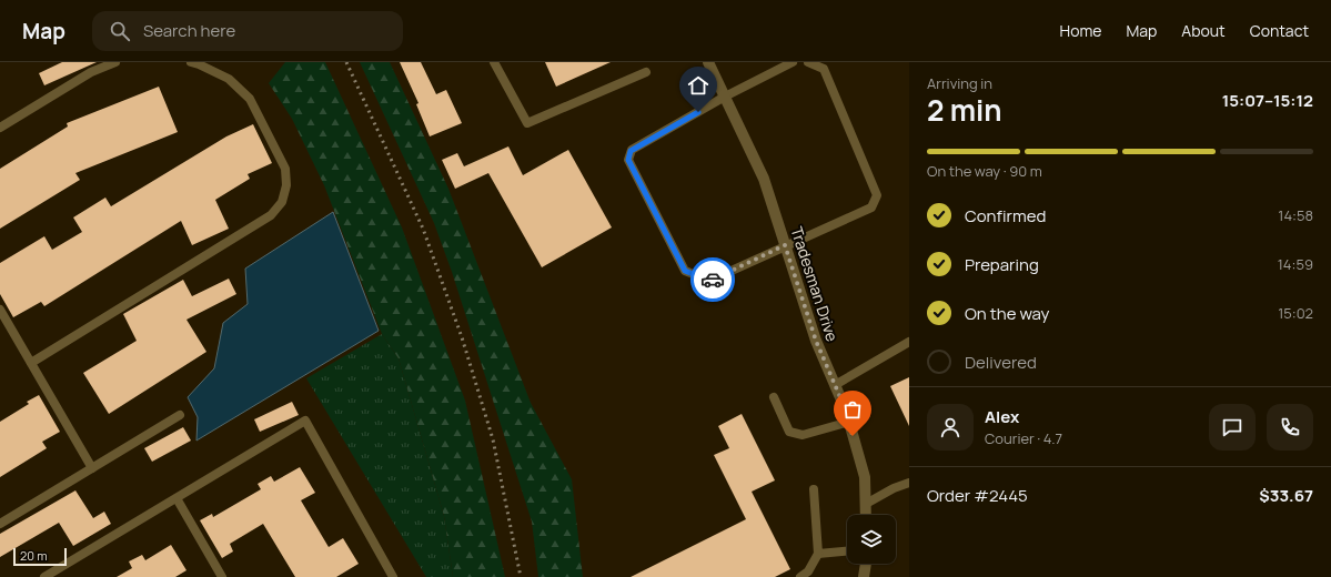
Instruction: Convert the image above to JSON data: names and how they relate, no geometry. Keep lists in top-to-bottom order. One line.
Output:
{"streets":{"street":["Tradesman Drive"]},"scale_bar":"20 m","page":{"header":"Map","search":"Search here","nav":["Home","Map","About","Contact"],"heading":["2 min","Arriving in","15:07–15:12"],"panel":["Alex","Courier · 4.7","Order #2445","$33.67"],"bar":"On the way · 90 m","list":[["Confirmed","14:58"],["Preparing","14:59"],["On the way","15:02"],"Delivered"],"scale":"20 m"}}
